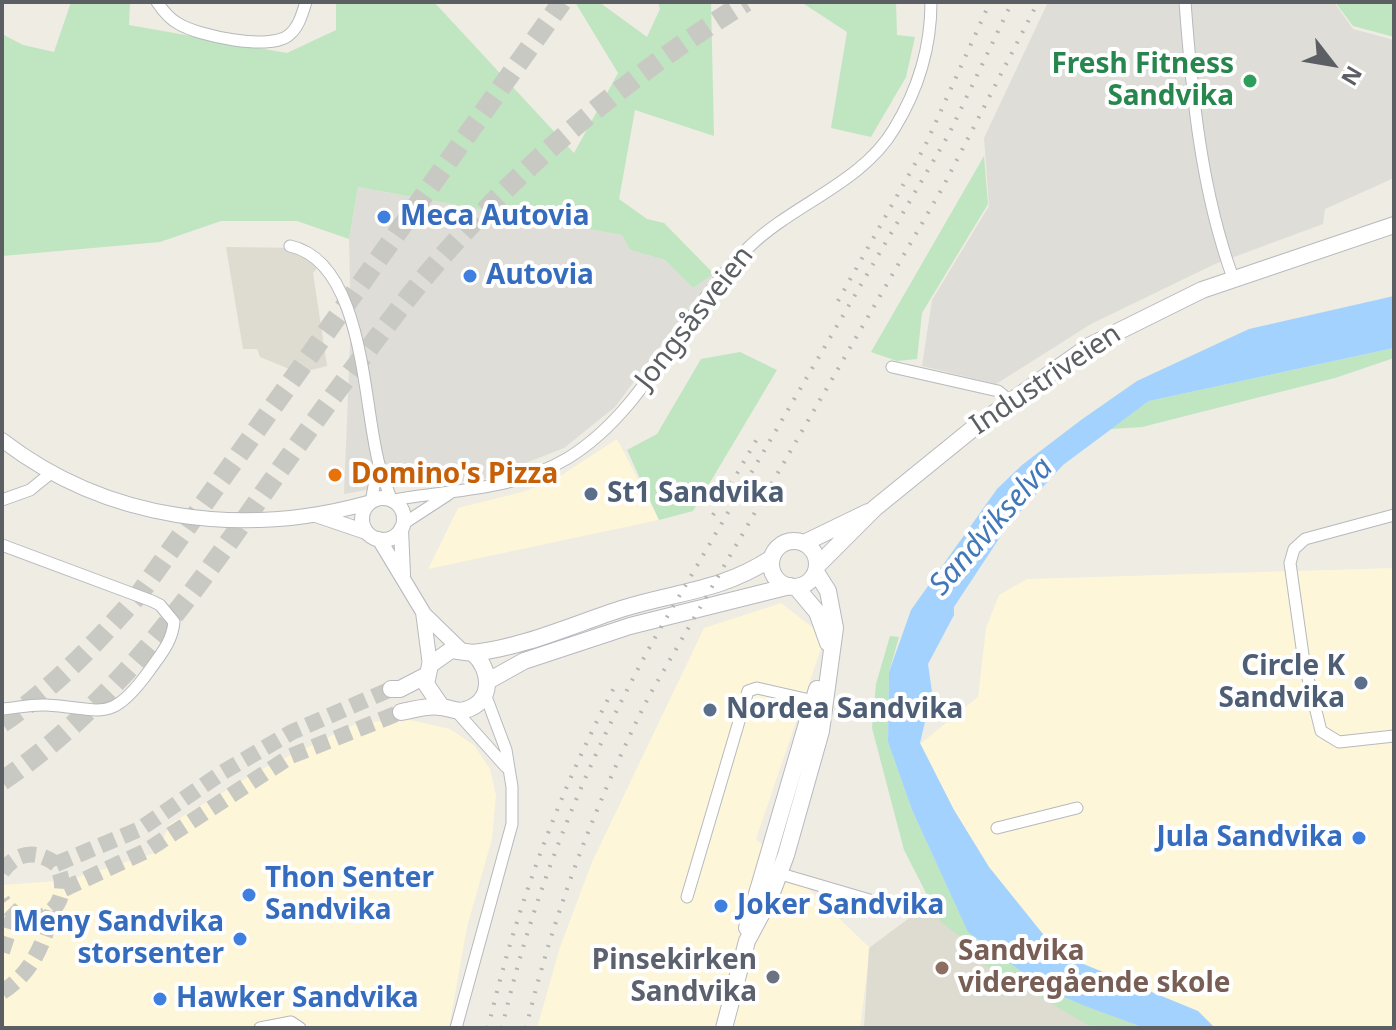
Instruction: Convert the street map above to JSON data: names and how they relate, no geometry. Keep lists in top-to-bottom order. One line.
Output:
{"streets":{"main road":["Industriveien"],"street":["Jongsåsveien"]},"water":["Sandvikselva"],"places":["Fresh Fitness Sandvika","Meca Autovia","Autovia","Domino's Pizza","St1 Sandvika","Circle K Sandvika","Nordea Sandvika","Jula Sandvika","Thon Senter Sandvika","Joker Sandvika","Meny Sandvika storsenter","Sandvika videregående skole","Pinsekirken Sandvika","Hawker Sandvika"],"north":"bottom right"}
